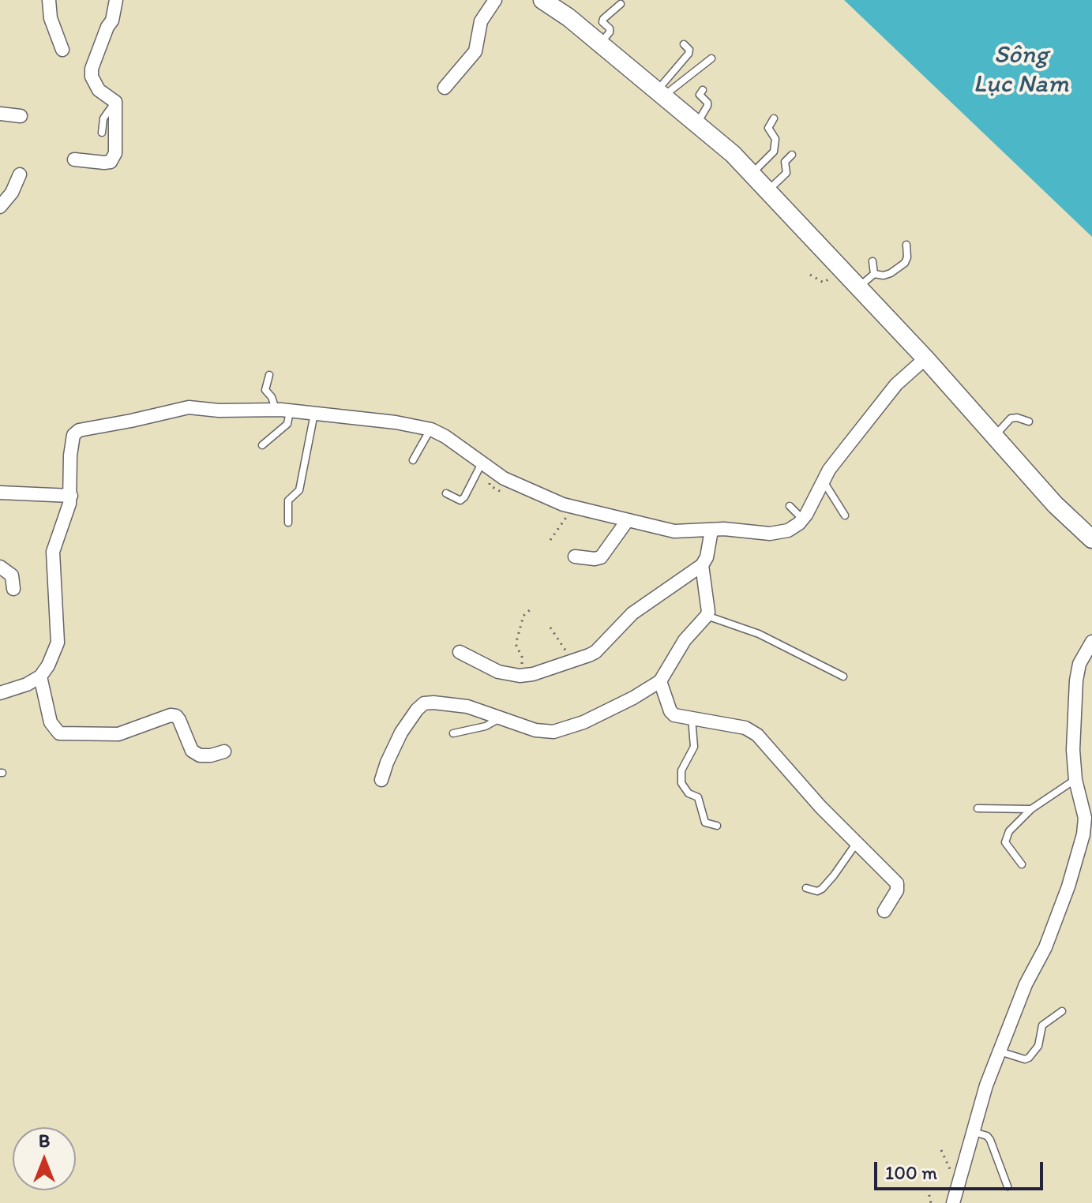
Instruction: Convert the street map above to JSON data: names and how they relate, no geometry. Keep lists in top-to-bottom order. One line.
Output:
{"water":["Sông Lục Nam"],"scale_bar":"100 m","north":"top"}
